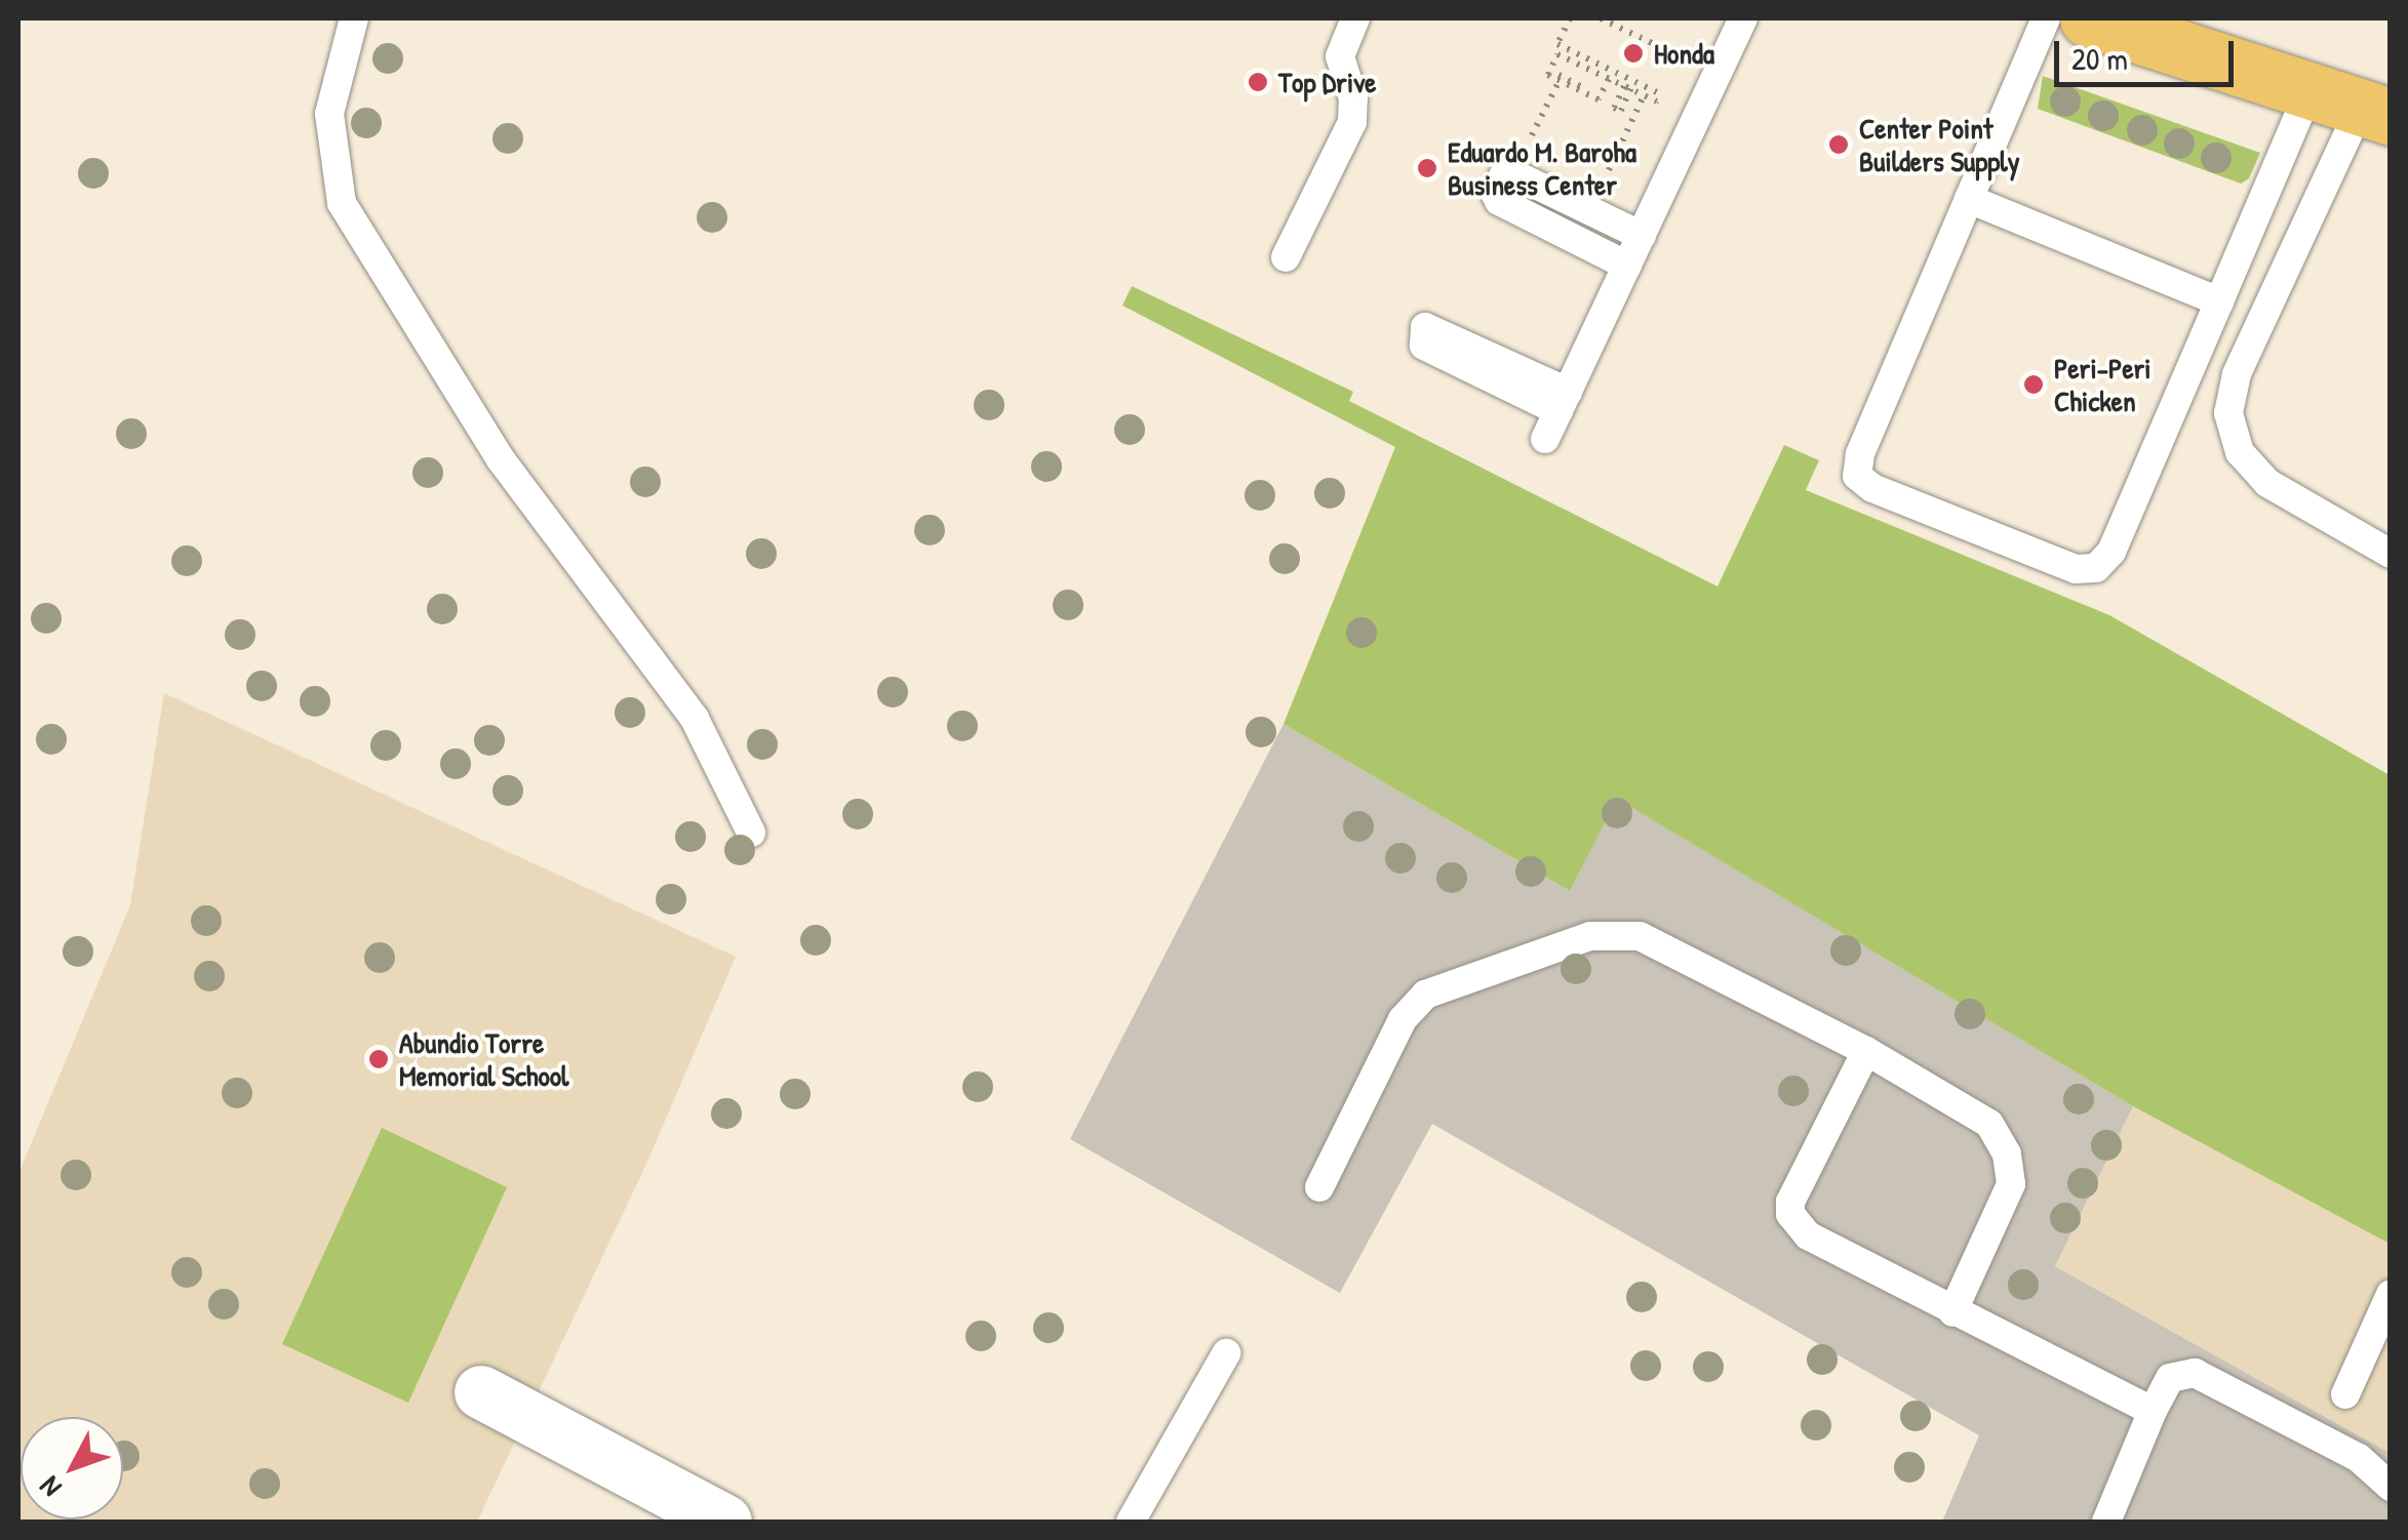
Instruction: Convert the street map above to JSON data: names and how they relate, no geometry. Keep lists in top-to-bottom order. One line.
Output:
{"places":["Honda","Top Drive","Center Point Builders Supply","Eduardo M. Baroha Business Center","Peri-Peri Chicken","Abundio Torre Memorial School"],"scale_bar":"20 m","north":"bottom left"}
